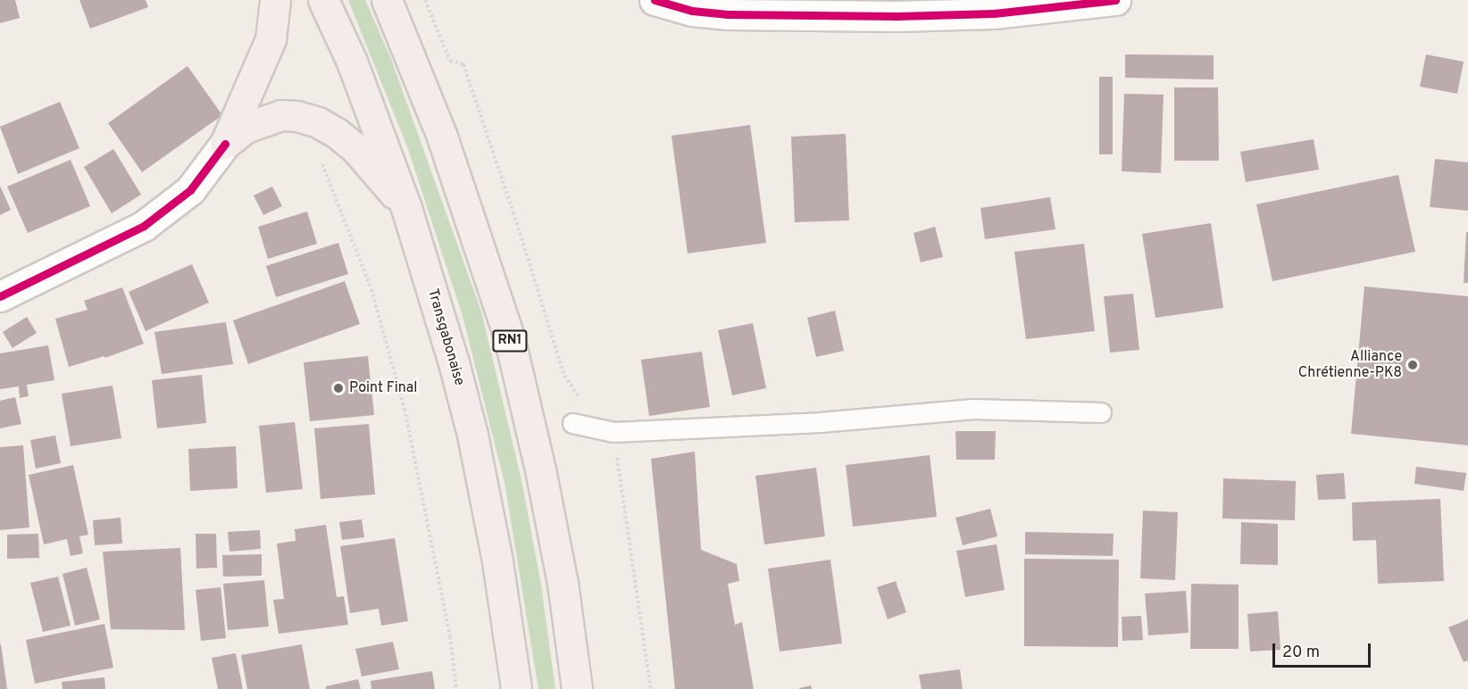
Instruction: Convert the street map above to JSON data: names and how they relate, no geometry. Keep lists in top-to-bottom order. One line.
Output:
{"streets":{"highway":["Transgabonaise","RN1"]},"places":["Alliance Chrétienne-PK8","Point Final"],"scale_bar":"20 m"}
